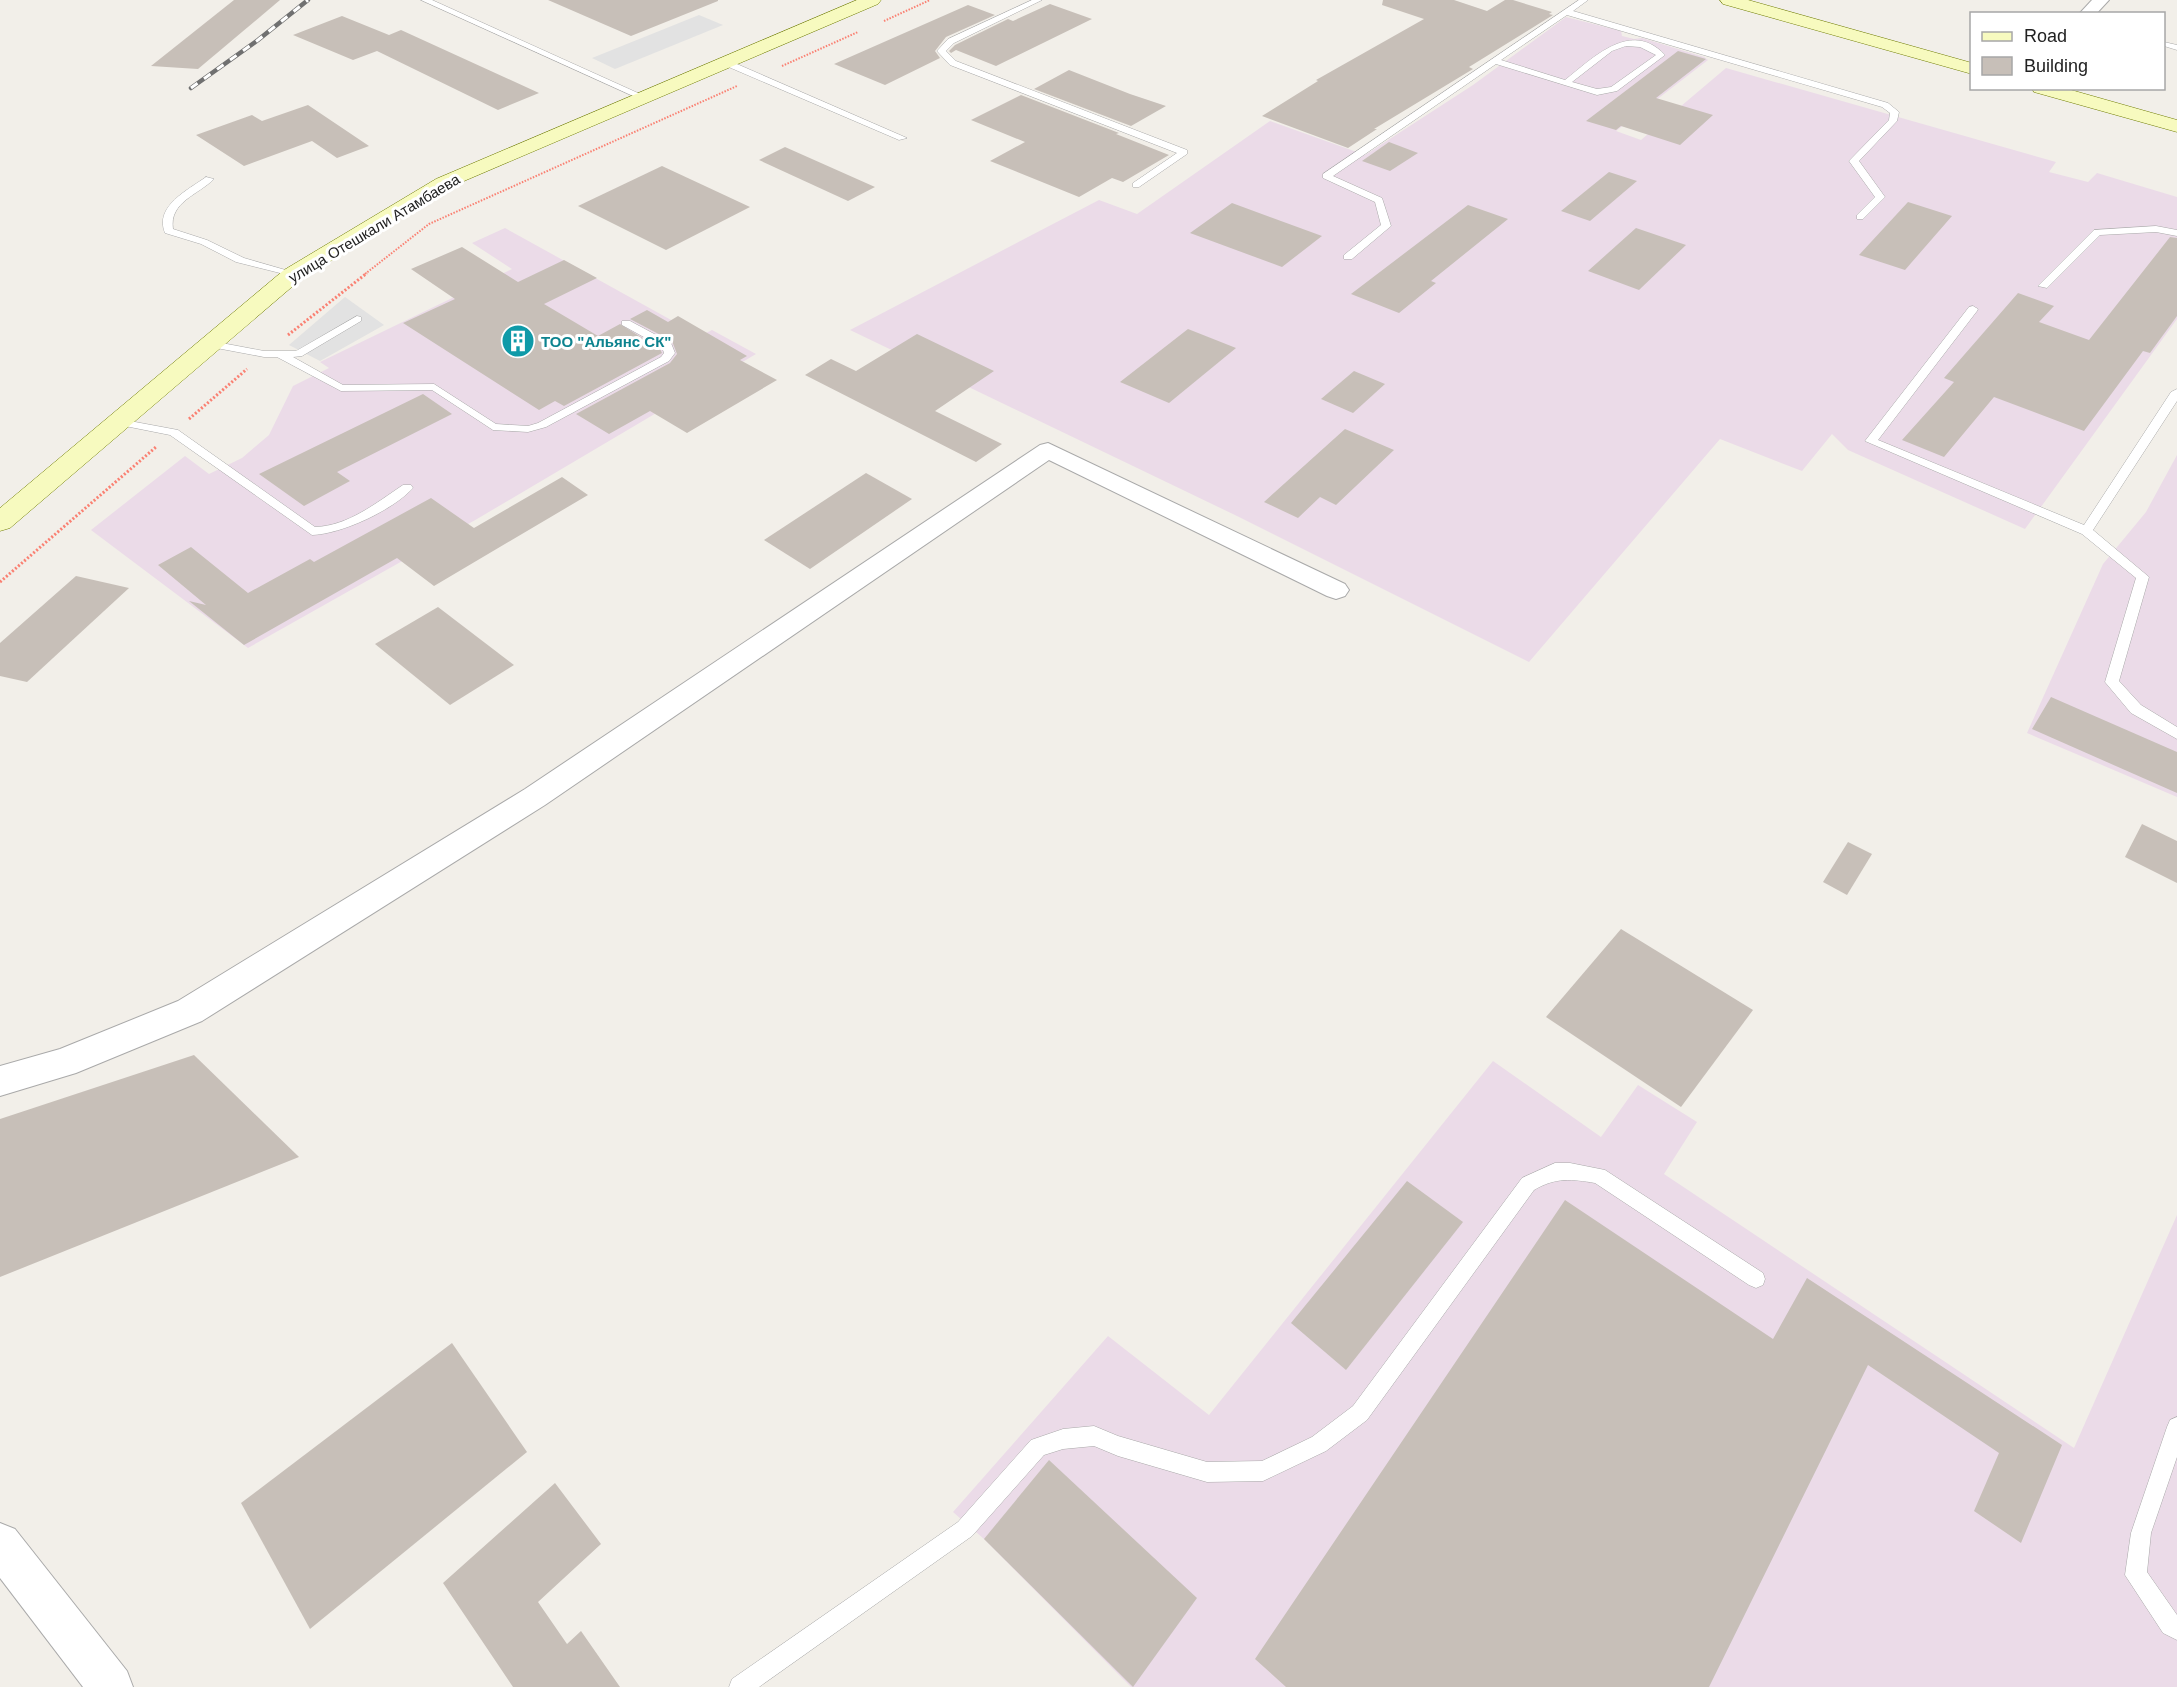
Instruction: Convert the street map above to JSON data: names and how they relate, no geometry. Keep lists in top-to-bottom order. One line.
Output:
{"streets":{"street":["улица Отешкали Атамбаева"]},"places":{"building":["ТОО \"Альянс СК\""]},"legend":["Road","Building"]}
